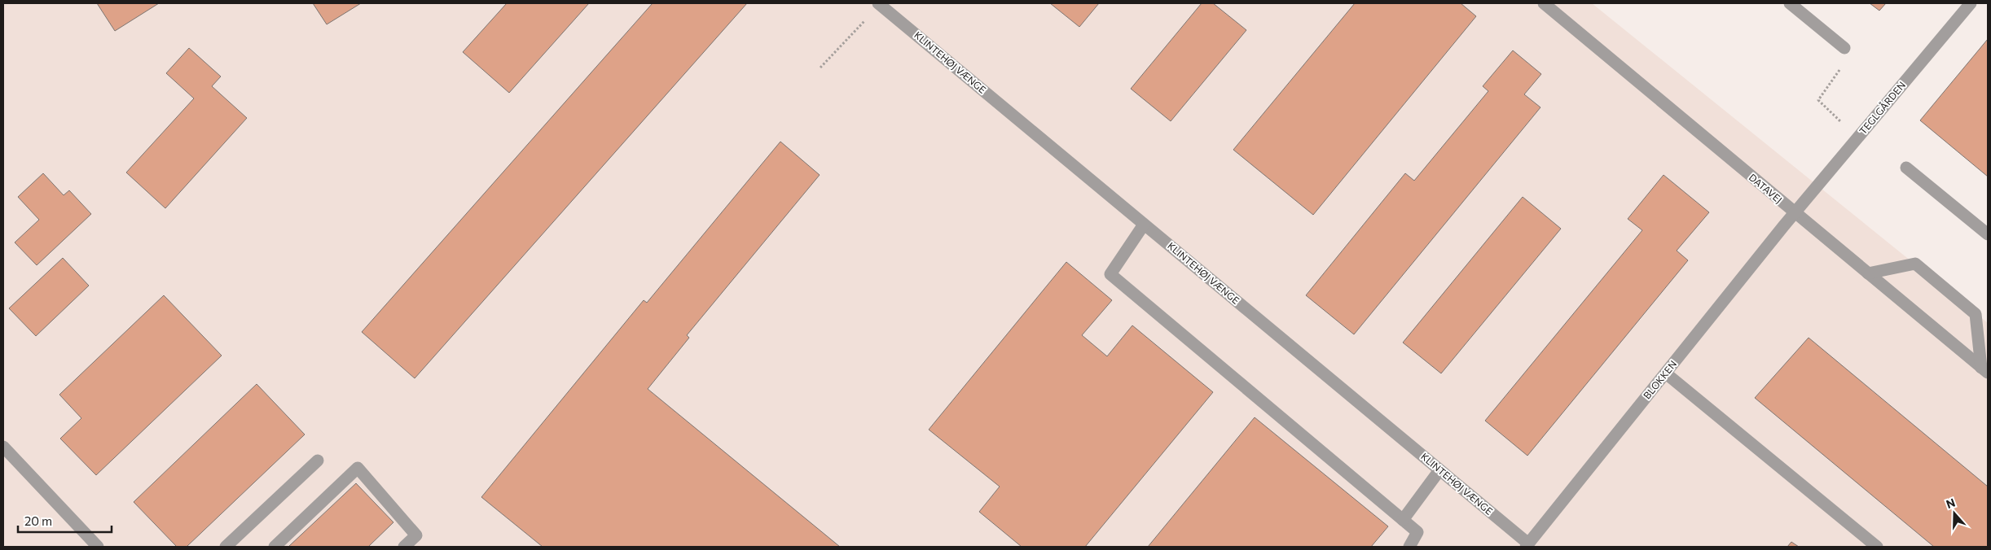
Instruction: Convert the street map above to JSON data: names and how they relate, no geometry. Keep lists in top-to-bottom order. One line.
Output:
{"streets":{"street":["KLINTEHØJ VÆNGE","TEGLGÅRDEN","DATAVEJ","BLOKKEN"]},"crossings":[["KLINTEHØJ VÆNGE","BLOKKEN"],["TEGLGÅRDEN","DATAVEJ"],["TEGLGÅRDEN","BLOKKEN"],["DATAVEJ","BLOKKEN"]],"scale_bar":"20 m","north":"top"}
